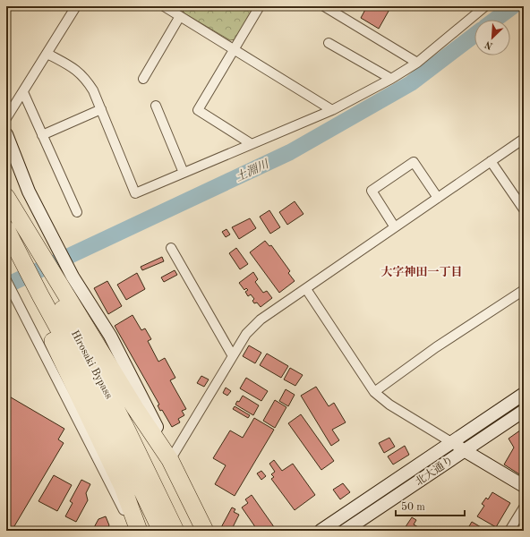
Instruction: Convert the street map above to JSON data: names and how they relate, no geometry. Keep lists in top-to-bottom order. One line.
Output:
{"streets":{"highway":["Hirosaki Bypass"],"street":["北大通り"]},"districts":["大字神田一丁目"],"water":["土淵川"],"scale_bar":"50 m","north":"bottom left"}
